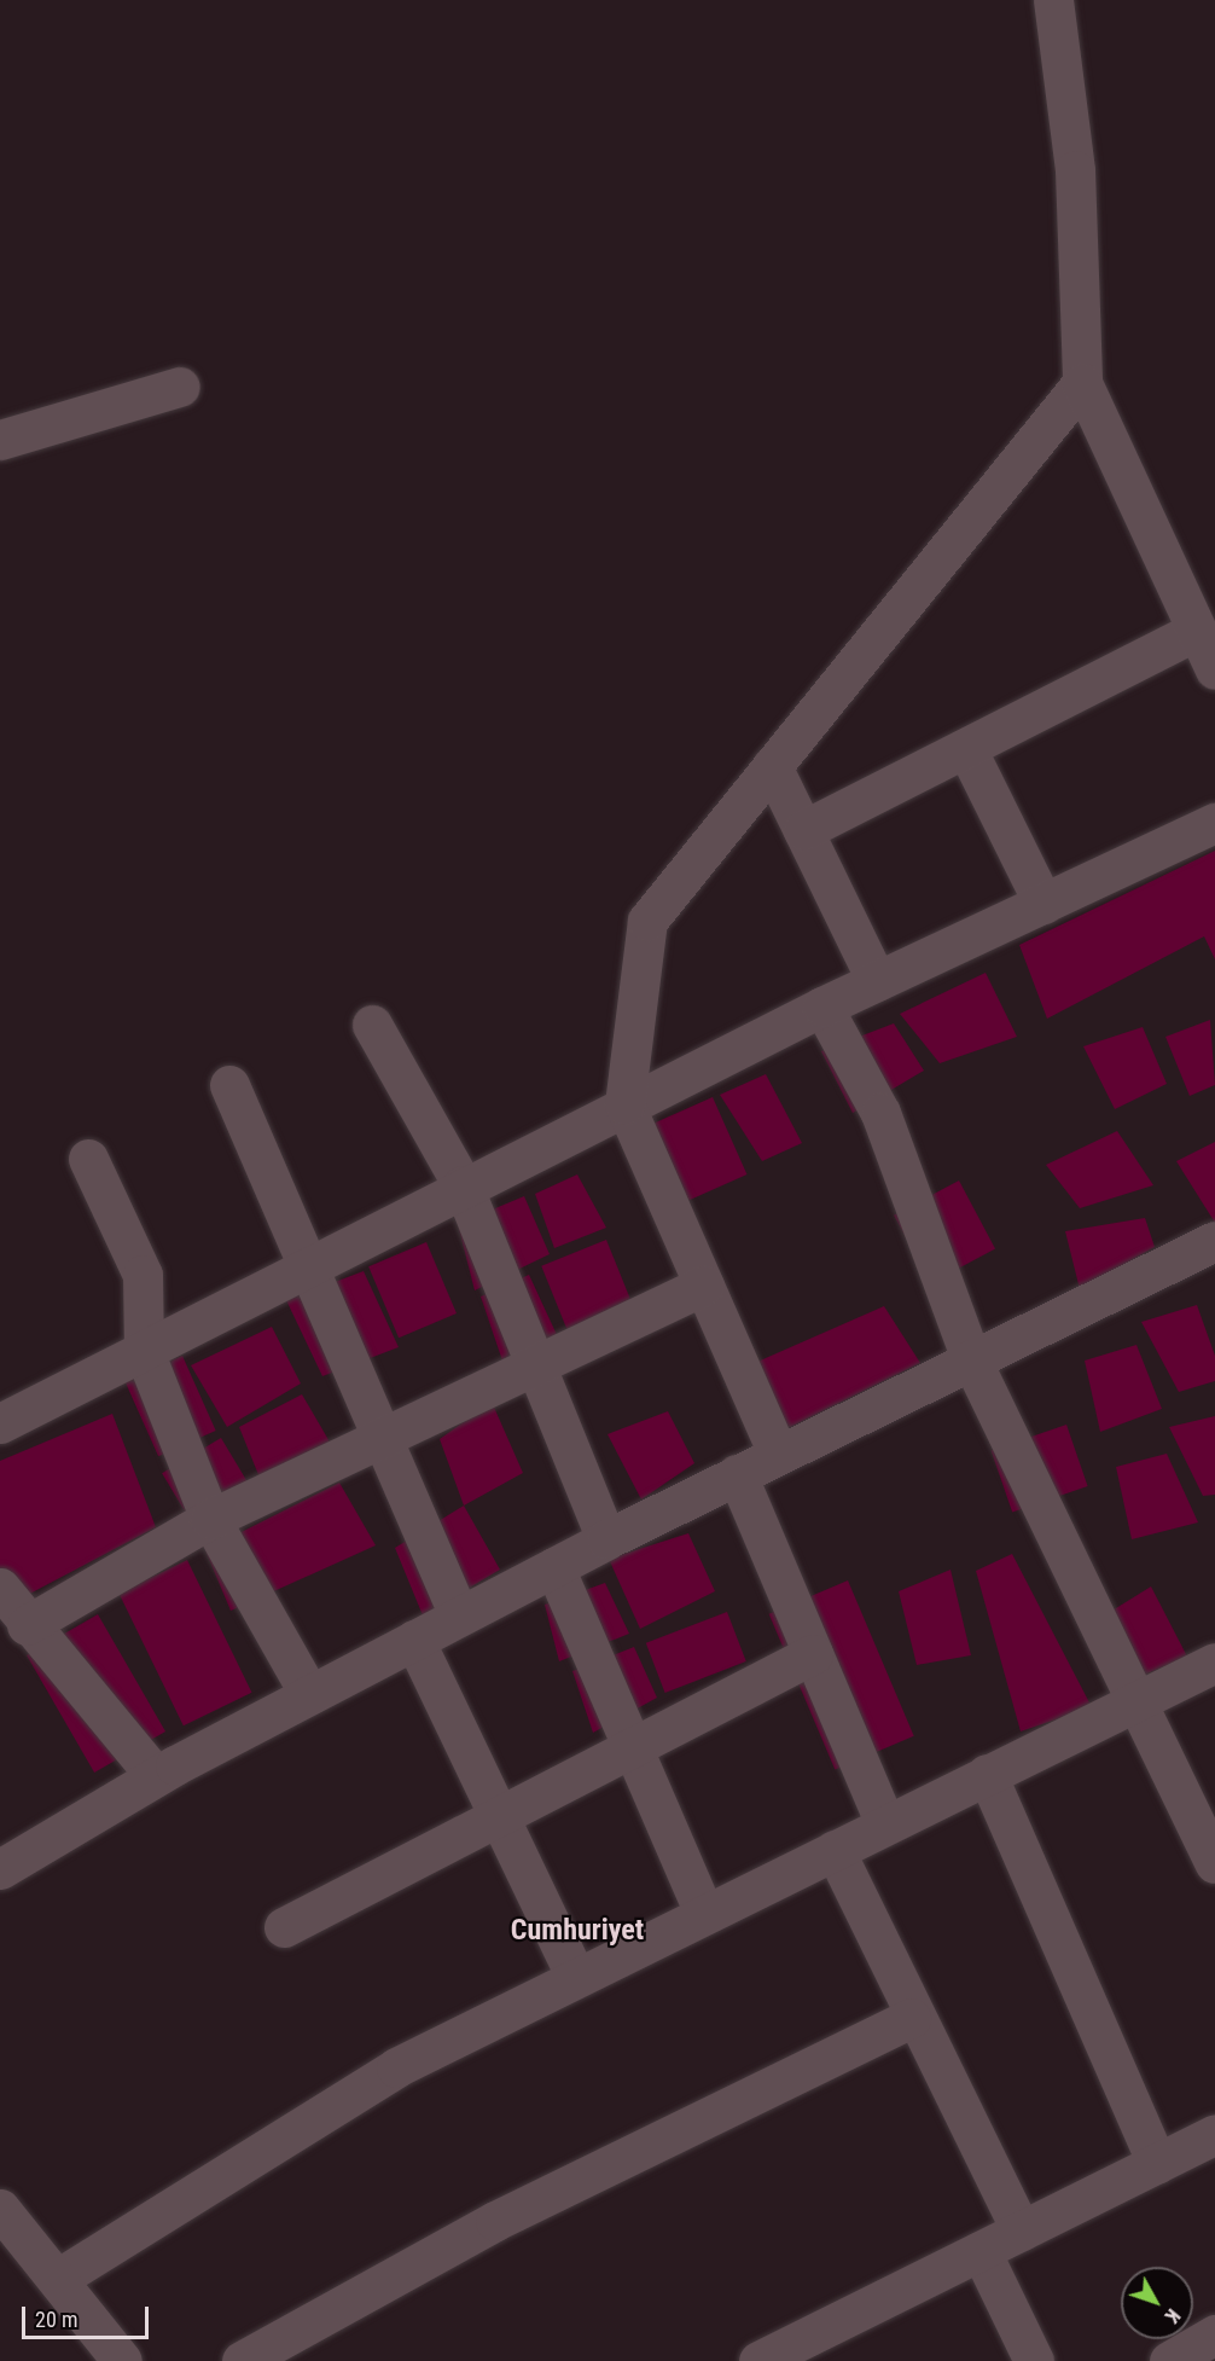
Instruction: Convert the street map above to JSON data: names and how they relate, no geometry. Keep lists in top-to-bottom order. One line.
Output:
{"districts":["Cumhuriyet"],"scale_bar":"20 m","north":"bottom right"}
